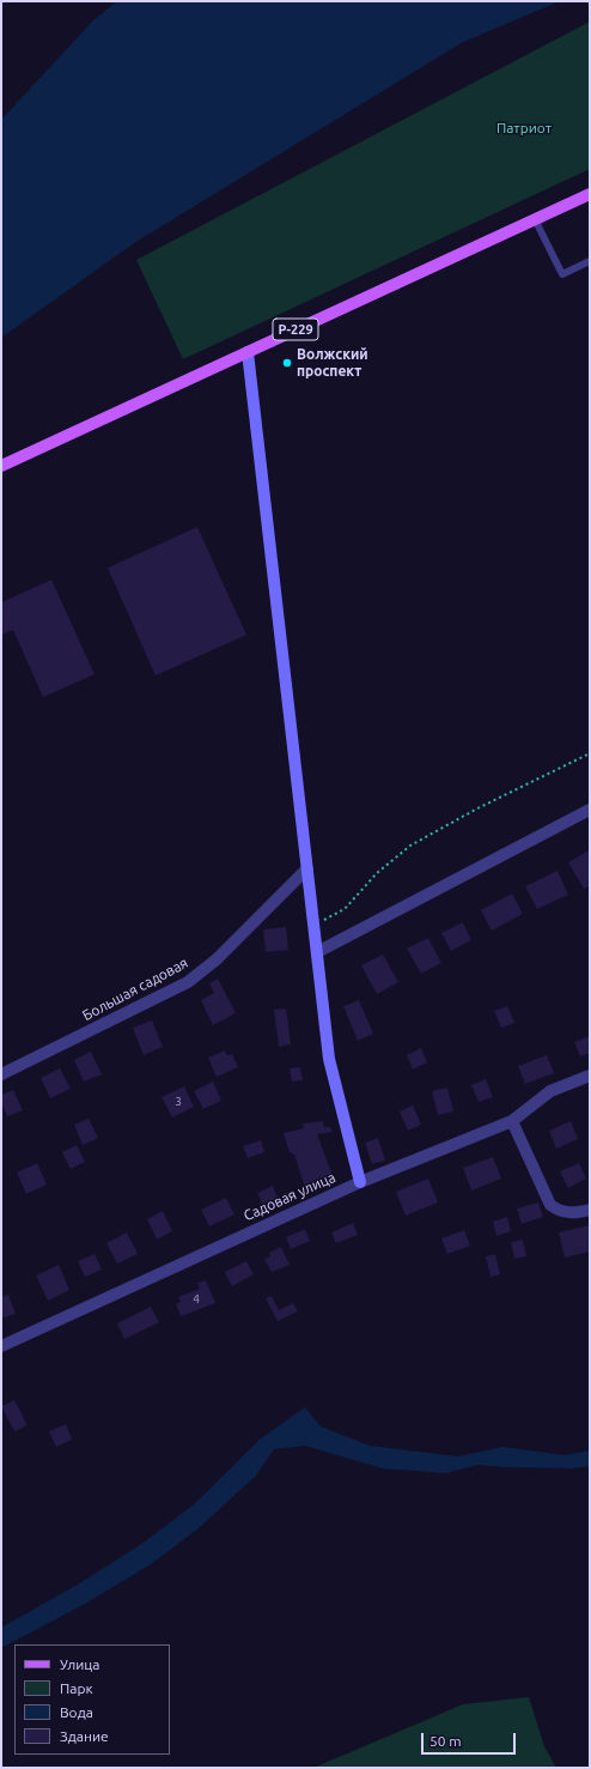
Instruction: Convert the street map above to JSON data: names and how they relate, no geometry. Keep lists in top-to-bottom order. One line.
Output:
{"streets":{"main road":["Р-229"],"street":["Большая садовая","Садовая улица"]},"parks":["Патриот"],"places":["Волжский проспект"],"house_numbers":["3","4"],"legend":["Улица","Парк","Вода","Здание"],"scale_bar":"50 m"}
